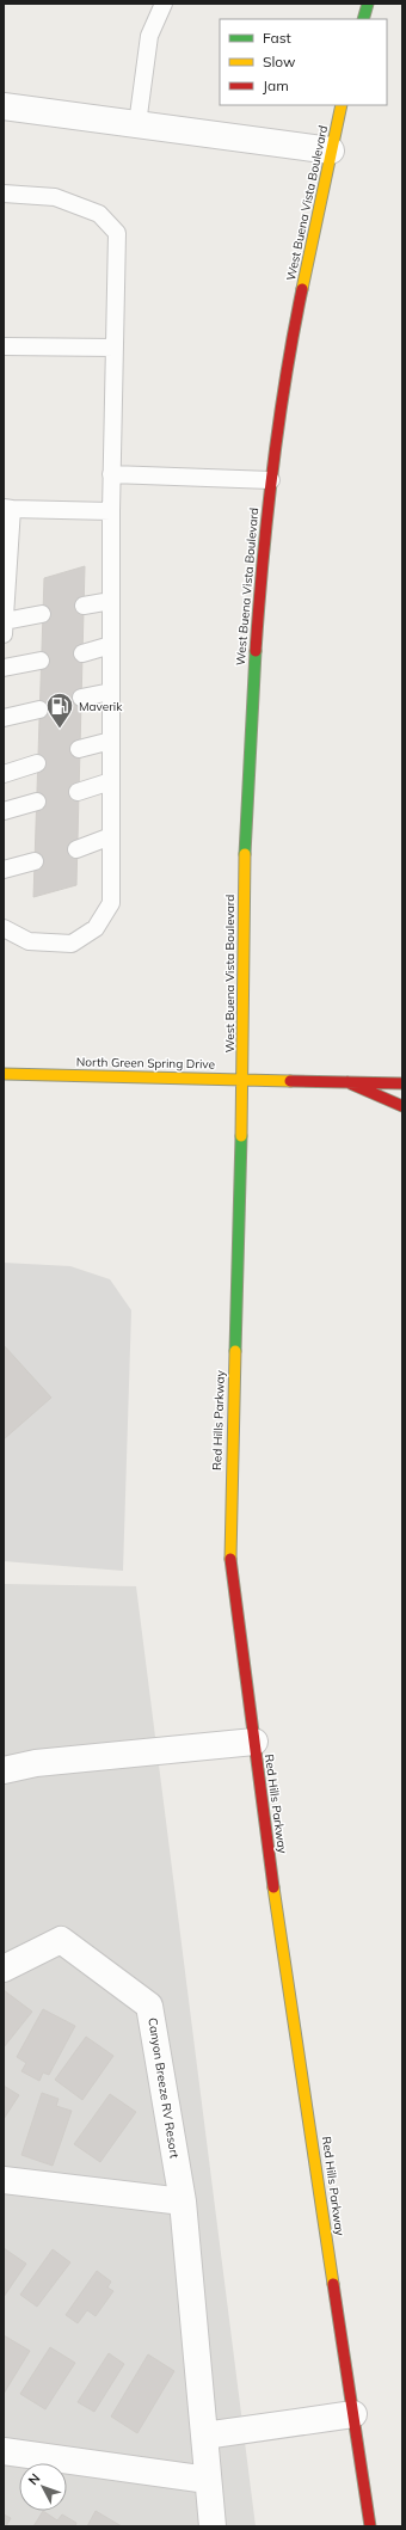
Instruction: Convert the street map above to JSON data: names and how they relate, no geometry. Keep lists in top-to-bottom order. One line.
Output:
{"streets":{"main road":["West Buena Vista Boulevard","North Green Spring Drive","Red Hills Parkway"],"street":["Canyon Breeze RV Resort"]},"crossings":[["West Buena Vista Boulevard","North Green Spring Drive"],["West Buena Vista Boulevard","Red Hills Parkway"],["North Green Spring Drive","Red Hills Parkway"]],"places":{"fuel station":["Maverik"]},"legend":["Fast","Slow","Jam"],"north":"top left"}
